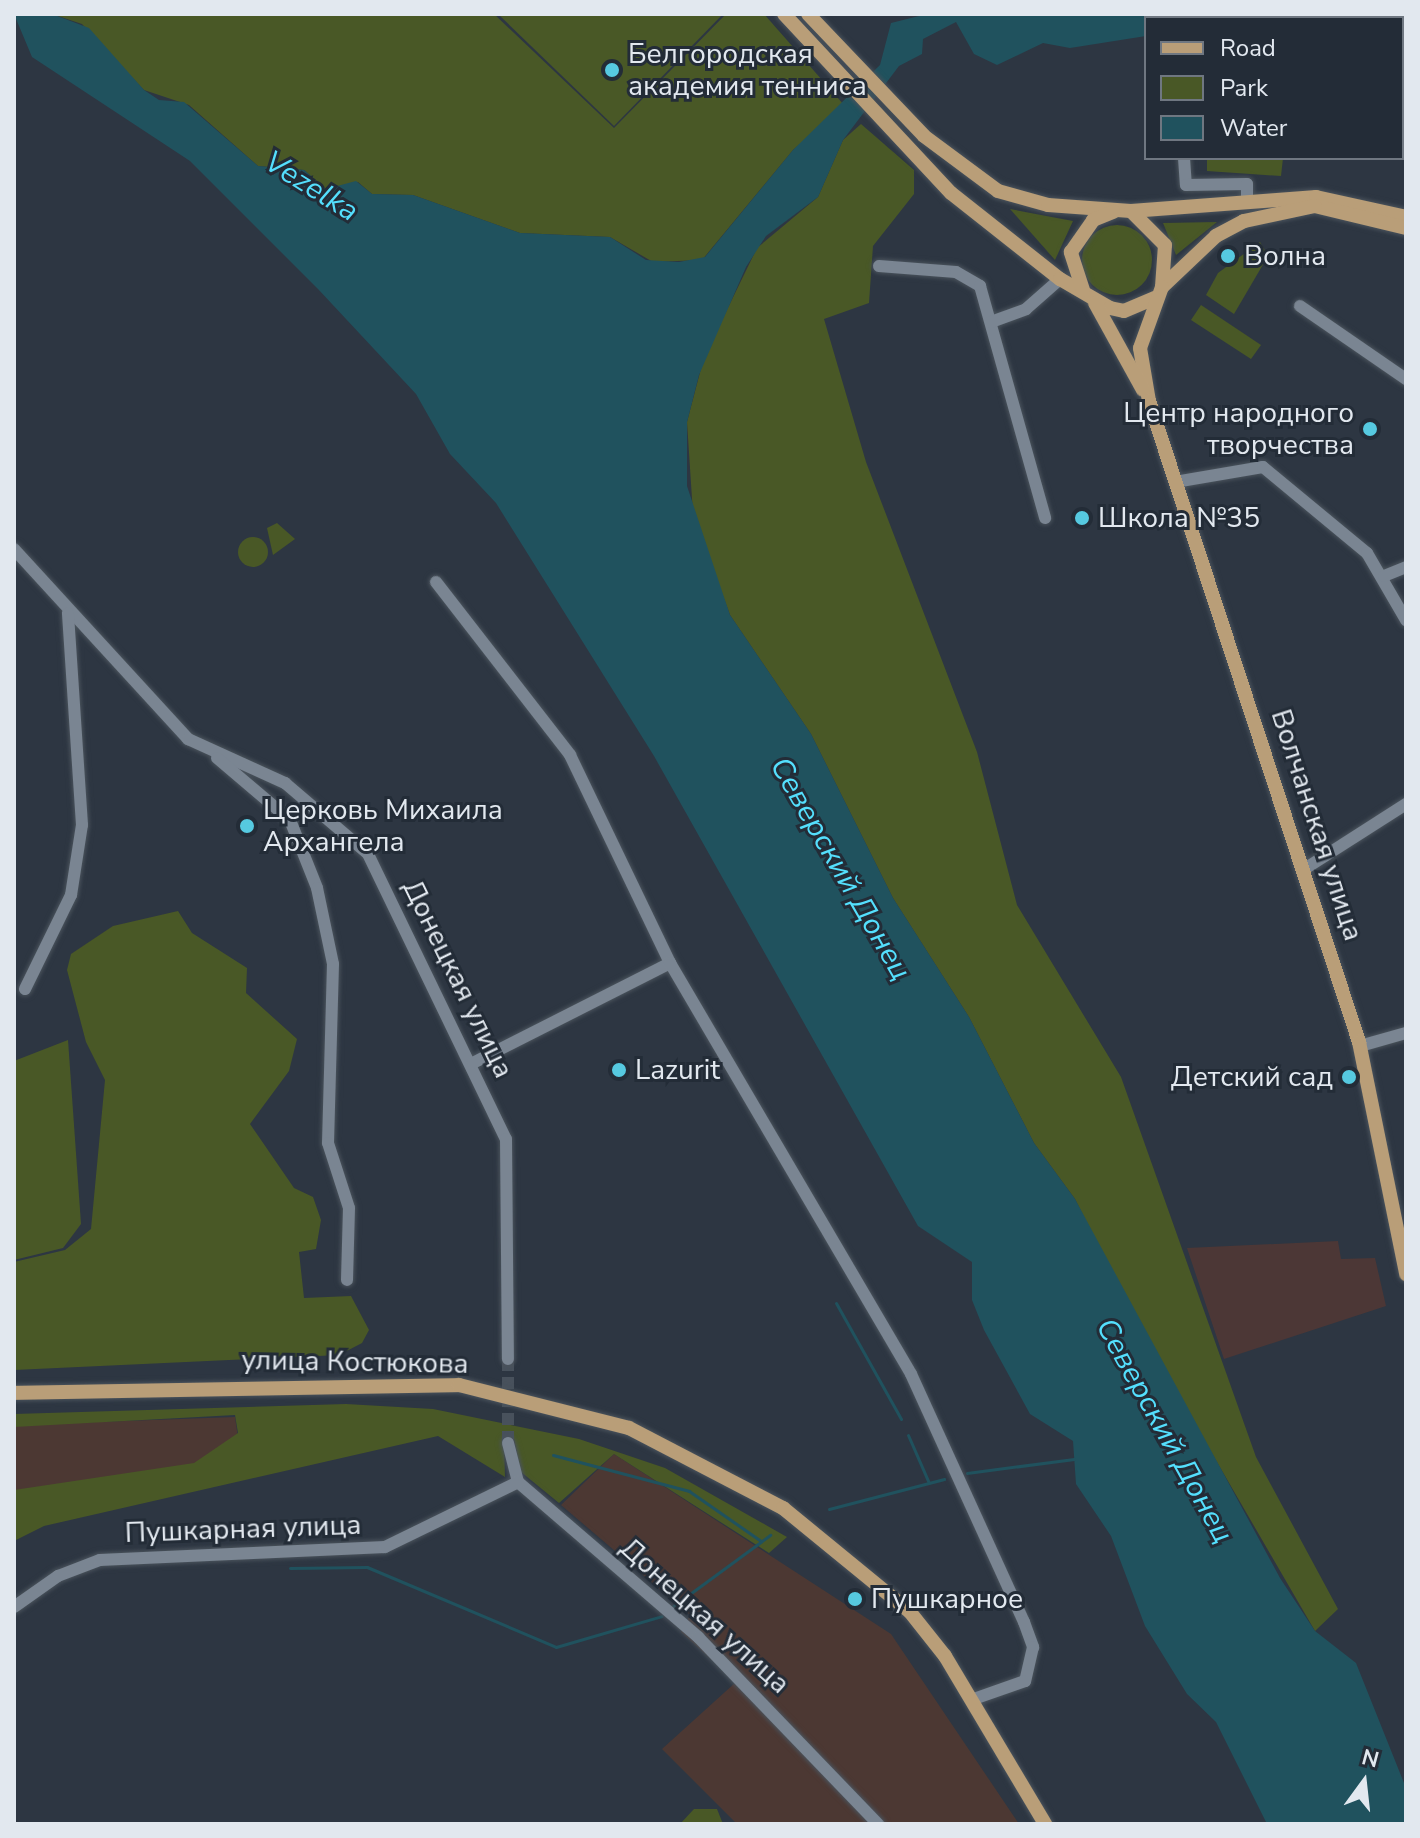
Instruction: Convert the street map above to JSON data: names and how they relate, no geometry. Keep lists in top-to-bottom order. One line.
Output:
{"streets":{"main road":["Волчанская улица","улица Костюкова"],"street":["Донецкая улица","Пушкарная улица"]},"crossings":[["Донецкая улица","Пушкарная улица"]],"water":["Vezelka","Северский Донец"],"places":["Белгородская академия тенниса","Волна","Центр народного творчества","Школа №35","Церковь Михаила Архангела","Lazurit","Детский сад","Пушкарное"],"legend":["Road","Park","Water"],"north":"top"}
